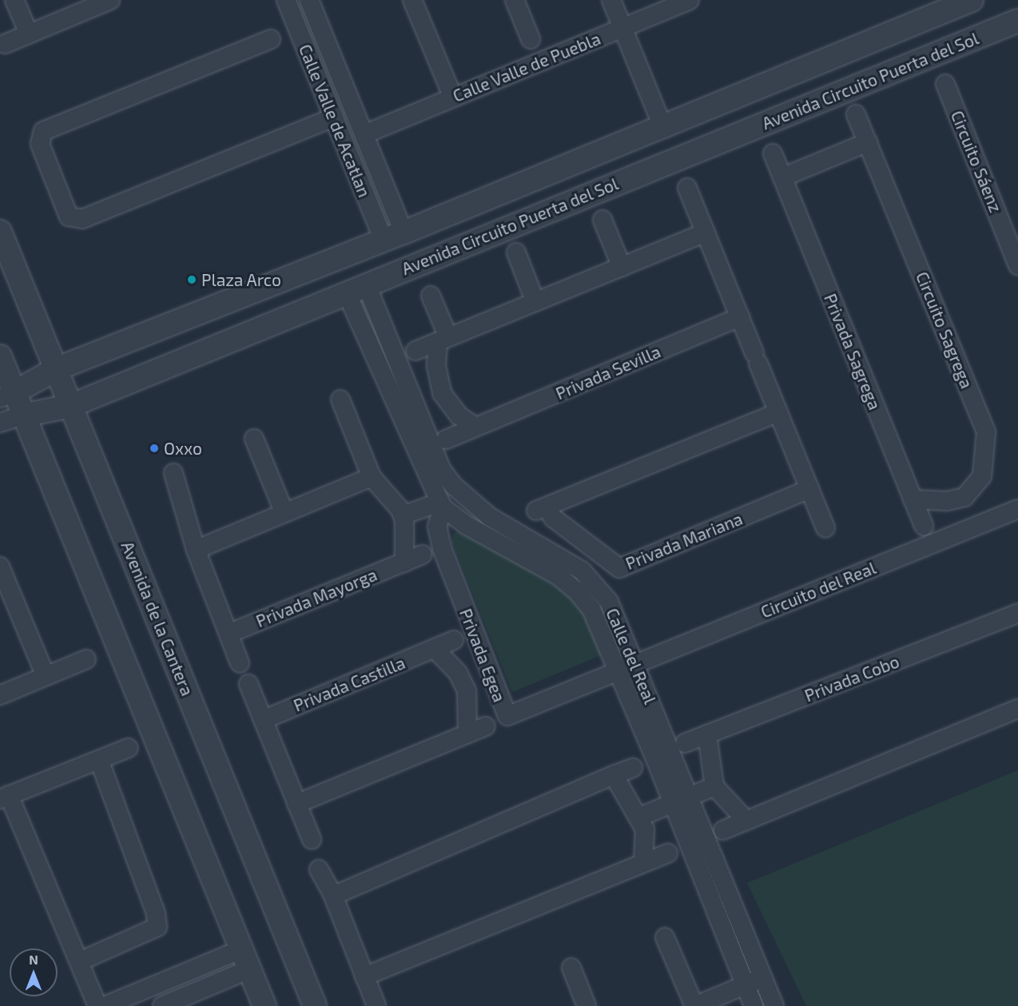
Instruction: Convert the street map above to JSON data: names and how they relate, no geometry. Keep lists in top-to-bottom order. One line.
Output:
{"streets":{"street":["Calle Valle de Puebla","Avenida Circuito Puerta del Sol","Calle Valle de Acatlan","Circuito Sáenz","Circuito Sagrega","Privada Sagrega","Privada Sevilla","Privada Mariana","Circuito del Real","Privada Mayorga","Avenida de la Cantera","Privada Egea","Calle del Real","Privada Cobo","Privada Castilla"]},"crossings":[["Calle Valle de Puebla","Calle Valle de Acatlan"],["Avenida Circuito Puerta del Sol","Calle Valle de Acatlan"],["Avenida Circuito Puerta del Sol","Avenida de la Cantera"],["Avenida Circuito Puerta del Sol","Calle del Real"],["Circuito del Real","Privada Egea"],["Circuito del Real","Calle del Real"],["Privada Egea","Calle del Real"]],"places":["Plaza Arco","Oxxo"],"north":"top"}
